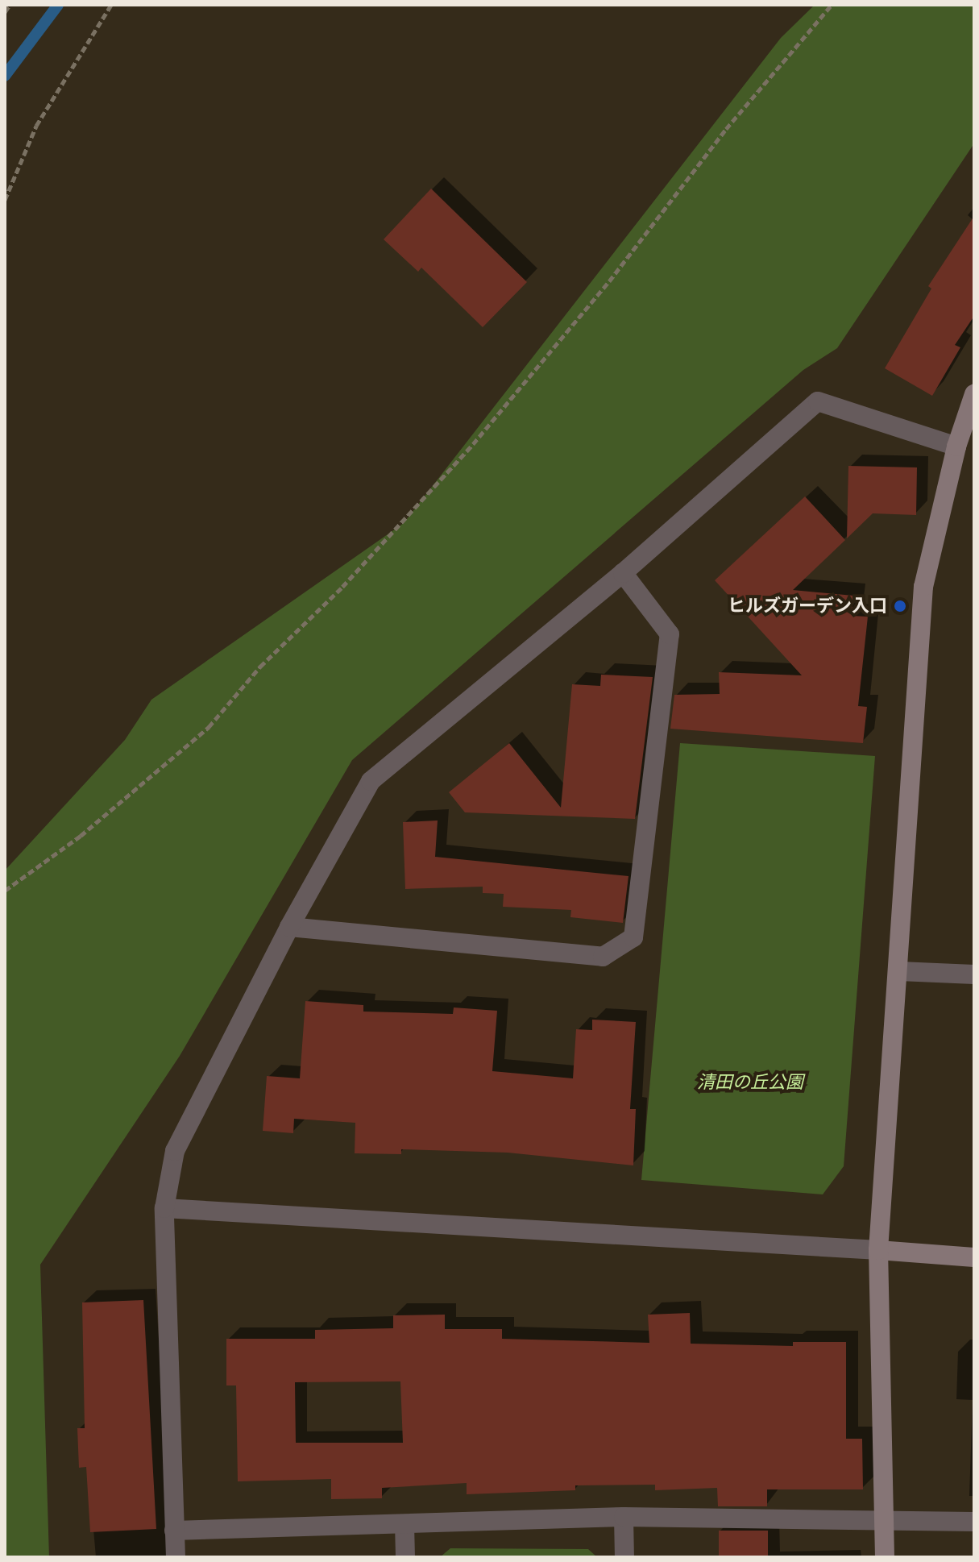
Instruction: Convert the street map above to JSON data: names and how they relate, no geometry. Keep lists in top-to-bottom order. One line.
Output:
{"parks":["清田の丘公園"],"places":["ヒルズガーデン入口"]}
